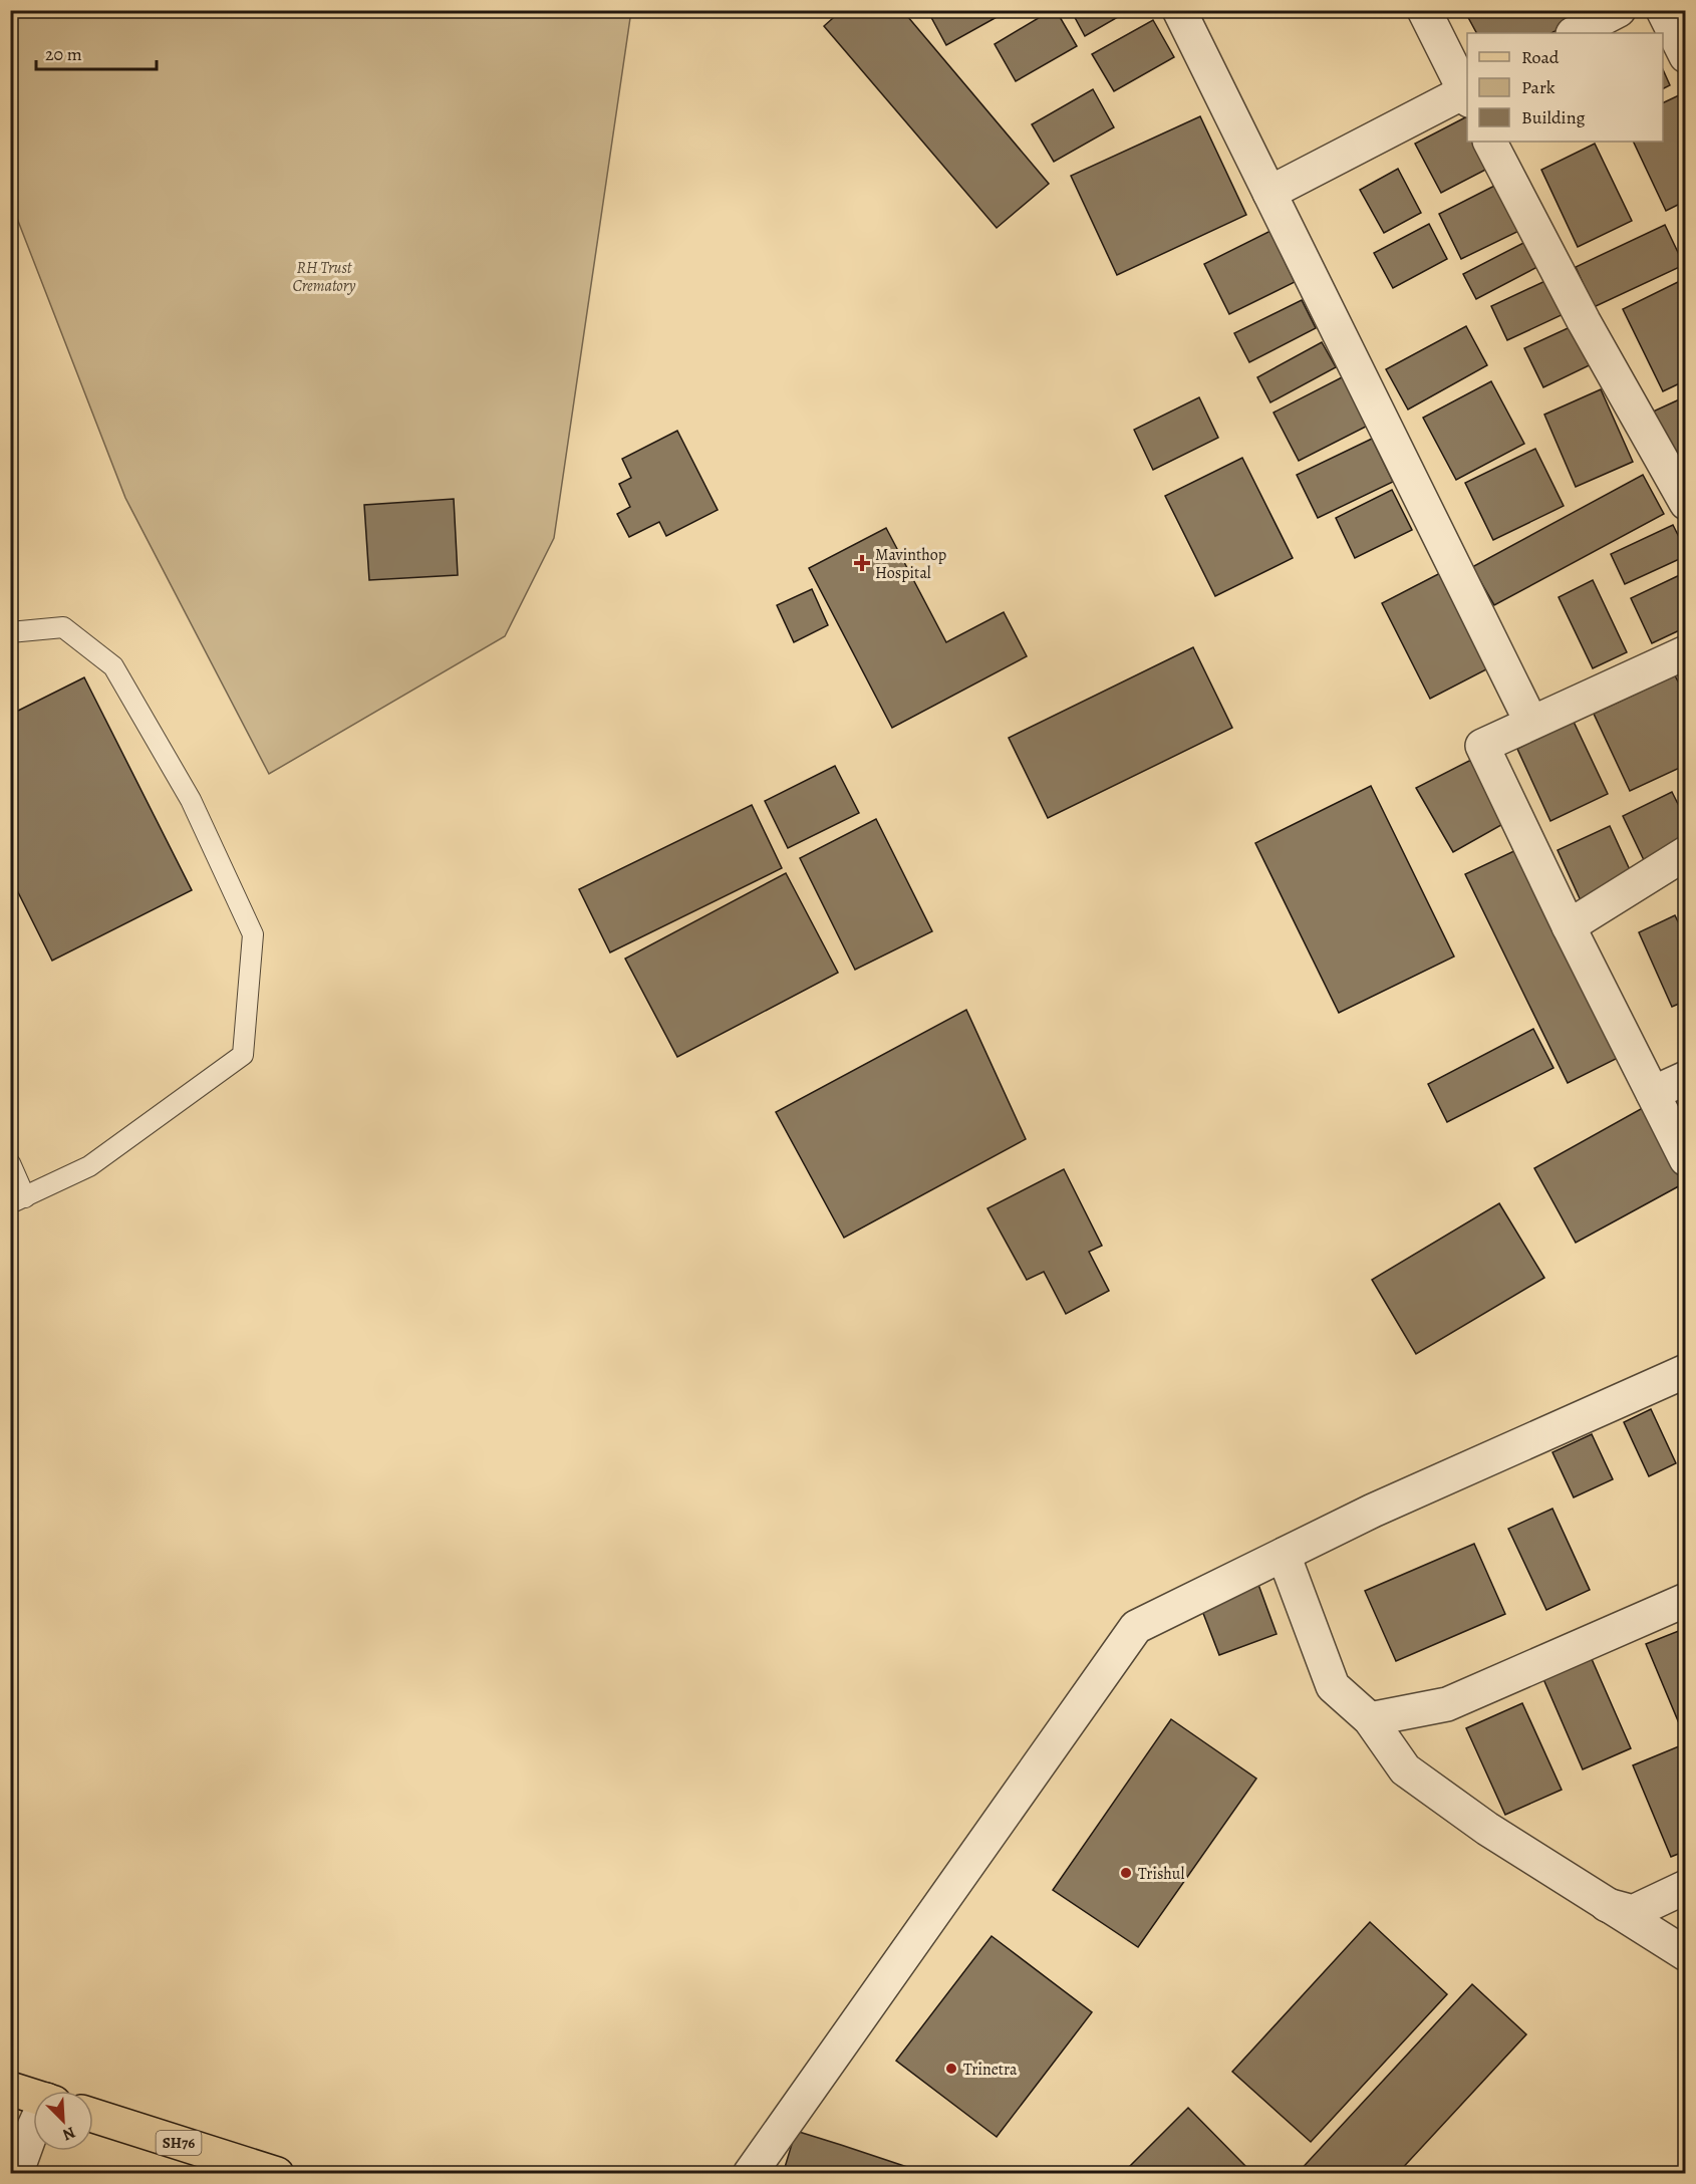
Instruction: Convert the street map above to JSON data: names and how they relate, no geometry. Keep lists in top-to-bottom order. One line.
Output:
{"streets":{"main road":["SH76"]},"parks":["RH Trust Crematory"],"places":{"health":["Mavinthop Hospital"],"other":["Trishul","Trinetra"]},"legend":["Road","Park","Building"],"scale_bar":"20 m","north":"bottom right"}
